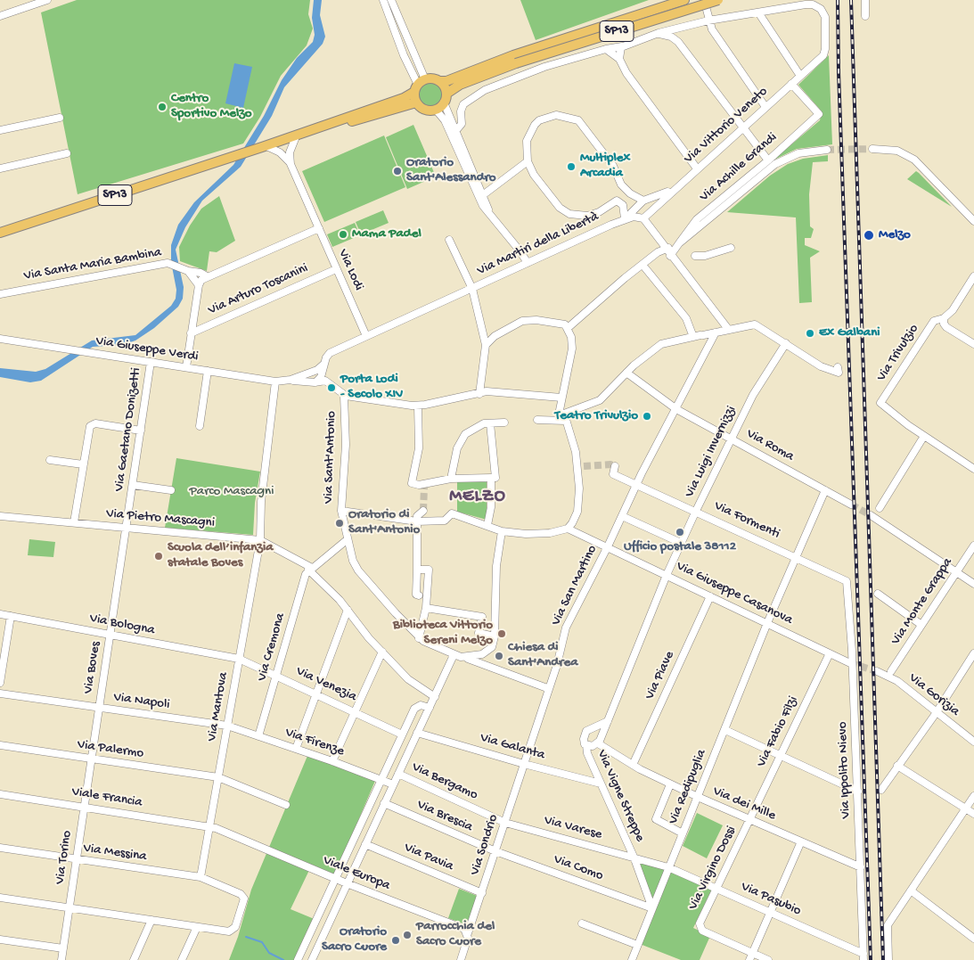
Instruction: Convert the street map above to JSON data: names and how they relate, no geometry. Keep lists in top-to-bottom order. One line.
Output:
{"streets":{"main road":["SP13"],"street":["Via Vittorio Veneto","Via Achille Grandi","Via Martiri della Libertà","Via Santa Maria Bambina","Via Lodi","Via Arturo Toscanini","Via Giuseppe Verdi","Via Trivulzio","Via Gaetano Donizetti","Via Roma","Via Luigi Invernizzi","Via Sant'Antonio","Via Pietro Mascagni","Via Formenti","Via San Martino","Via Giuseppe Casanova","Via Monte Grappa","Via Bologna","Via Cremona","Via Boves","Via Piave","Via Venezia","Via Gorizia","Via Napoli","Via Mantova","Via Fabio Filzi","Via Firenze","Via Galanta","Via Palermo","Via Ippolito Nievo","Via Bergamo","Via Redipuglia","Via Vigne Streppe","Viale Francia","Via dei Mille","Via Brescia","Via Varese","Via Sondrio","Via Messina","Via Torino","Via Pavia","Via Como","Via Virgino Dossi","Viale Europa","Via Pasubio"]},"crossings":[["SP13","Via Lodi"],["Via Vittorio Veneto","Via Achille Grandi"],["Via Vittorio Veneto","Via Martiri della Libertà"],["Via Martiri della Libertà","Via Lodi"],["Via Lodi","Via Arturo Toscanini"],["Via Giuseppe Verdi","Via Gaetano Donizetti"],["Via Giuseppe Verdi","Via Mantova"],["Via Gaetano Donizetti","Via Pietro Mascagni"],["Via Gaetano Donizetti","Via Boves"],["Via Roma","Via Luigi Invernizzi"],["Via Roma","Via San Martino"],["Via Roma","Via Redipuglia"],["Via Luigi Invernizzi","Via Formenti"],["Via Luigi Invernizzi","Via Giuseppe Casanova"],["Via Luigi Invernizzi","Via dei Mille"],["Via Pietro Mascagni","Via Cremona"],["Via Pietro Mascagni","Via Boves"],["Via Pietro Mascagni","Via Mantova"],["Via Formenti","Via San Martino"],["Via Formenti","Via Ippolito Nievo"],["Via Formenti","Via Redipuglia"],["Via San Martino","Via Giuseppe Casanova"],["Via San Martino","Via Galanta"],["Via San Martino","Via Sondrio"],["Via Giuseppe Casanova","Via Piave"],["Via Giuseppe Casanova","Via Redipuglia"],["Via Bologna","Via Boves"],["Via Bologna","Via Venezia"],["Via Bologna","Via Mantova"],["Via Cremona","Via Venezia"],["Via Cremona","Via Firenze"],["Via Boves","Via Napoli"],["Via Boves","Via Palermo"],["Via Boves","Via Torino"],["Via Piave","Via dei Mille"],["Via Venezia","Via Mantova"],["Via Napoli","Via Mantova"],["Via Napoli","Via Firenze"],["Via Mantova","Via Firenze"],["Via Mantova","Via Palermo"],["Via Mantova","Viale Francia"],["Via Mantova","Via Messina"],["Via Mantova","Viale Europa"],["Via Fabio Filzi","Via dei Mille"],["Via Fabio Filzi","Via Virgino Dossi"],["Via Galanta","Via Vigne Streppe"],["Via Galanta","Via Sondrio"],["Via Palermo","Via Torino"],["Via Ippolito Nievo","Via dei Mille"],["Via Ippolito Nievo","Via Pasubio"],["Via Bergamo","Via Varese"],["Via Bergamo","Via Sondrio"],["Via Redipuglia","Via Vigne Streppe"],["Via Redipuglia","Via dei Mille"],["Via Redipuglia","Via Varese"],["Via Redipuglia","Via Como"],["Via Redipuglia","Via Pasubio"],["Via Vigne Streppe","Via Varese"],["Via Vigne Streppe","Via Como"],["Viale Francia","Via Torino"],["Viale Francia","Viale Europa"],["Via dei Mille","Via Virgino Dossi"],["Via Brescia","Via Sondrio"],["Via Brescia","Via Como"],["Via Varese","Via Sondrio"],["Via Varese","Via Pasubio"],["Via Sondrio","Via Pavia"],["Via Sondrio","Via Como"],["Via Sondrio","Viale Europa"],["Via Messina","Via Torino"],["Via Virgino Dossi","Via Pasubio"]],"districts":["MELZO"],"parks":["Parco Mascagni"],"places":["Centro Sportivo Melzo","Multiplex Arcadia","Oratorio Sant'Alessandro","Mama Padel","Melzo","Ex Galbani","Porta Lodi - Secolo XIV","Teatro Trivulzio","Oratorio di Sant'Antonio","Ufficio postale 38112","Scuola dell’infanzia statale Boves","Biblioteca Vittorio Sereni Melzo","Chiesa di Sant'Andrea","Parrocchia del Sacro Cuore","Oratorio Sacro Cuore"]}
